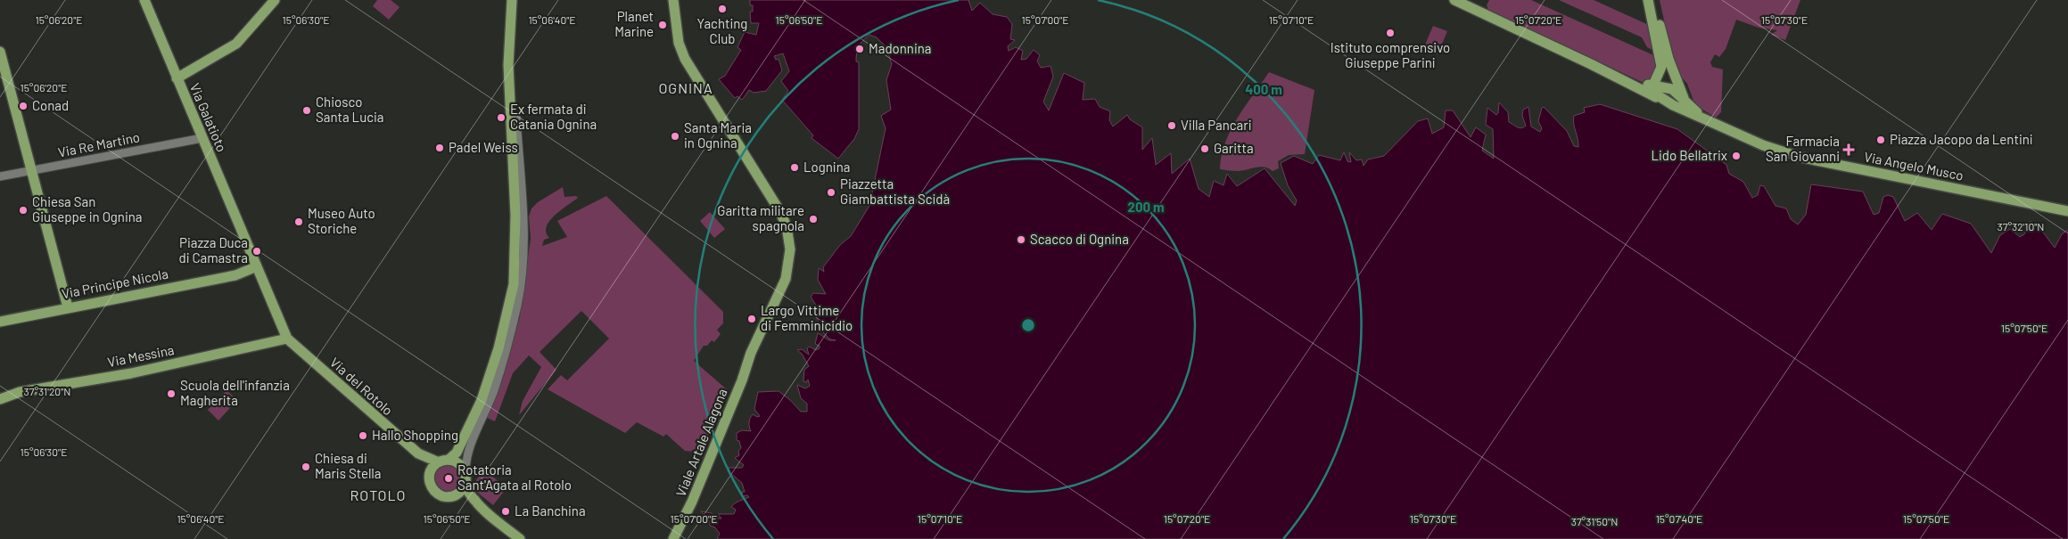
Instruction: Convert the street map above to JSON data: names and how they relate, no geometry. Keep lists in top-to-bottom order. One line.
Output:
{"streets":{"main road":["Via Galatioto","Via Angelo Musco","Via Principe Nicola","Via Messina","Via del Rotolo","Viale Artale Alagona"],"street":["Via Re Martino"]},"crossings":[["Via Galatioto","Via Re Martino"],["Via Galatioto","Via Principe Nicola"],["Via Galatioto","Via Messina"],["Via Galatioto","Via del Rotolo"],["Via Messina","Via del Rotolo"]],"districts":["OGNINA","ROTOLO"],"places":{"other":["Yachting Club","Planet Marine","Istituto comprensivo Giuseppe Parini","Madonnina","Conad","Chiosco Santa Lucia","Ex fermata di Catania Ognina","Villa Pancari","Santa Maria in Ognina","Piazza Jacopo da Lentini","Padel Weiss","Garitta","Lido Bellatrix","Lognina","Piazzetta Giambattista Scidà","Chiesa San Giuseppe in Ognina","Garitta militare spagnola","Museo Auto Storiche","Scacco di Ognina","Piazza Duca di Camastra","Largo Vittime di Femminicidio","Scuola dell'infanzia Magherita","Hallo Shopping","Chiesa di Maris Stella","Rotatoria Sant'Agata al Rotolo","La Banchina"],"health":["Farmacia San Giovanni"]},"coordinates":["15°06'20\"E","15°06'40\"E","15°06'50\"E","15°07'00\"E","15°07'10\"E","15°07'20\"E","15°07'30\"E","15°06'30\"E","37°32'10\"N","15°07'50\"E","37°31'20\"N","15°07'40\"E","37°31'50\"N"],"rings":["400 m","200 m"]}
